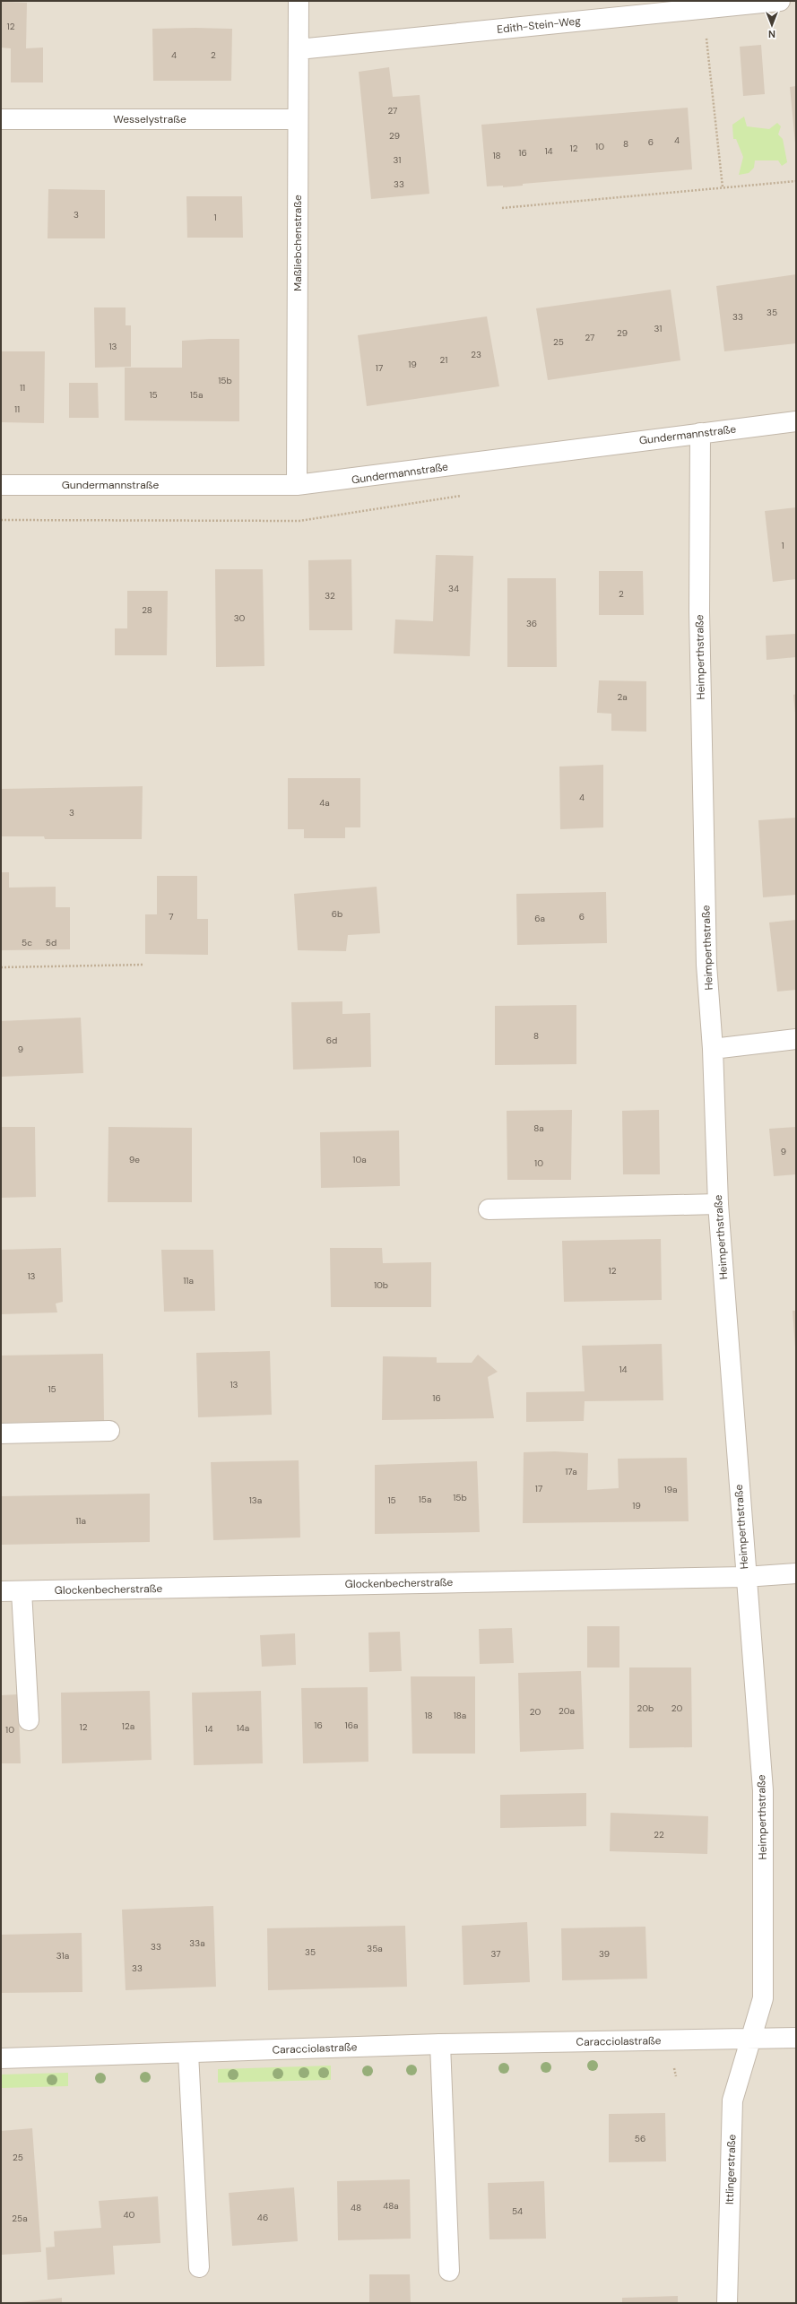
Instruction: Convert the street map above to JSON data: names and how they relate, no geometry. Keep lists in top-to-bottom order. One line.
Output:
{"streets":{"street":["Edith-Stein-Weg","Wesselystraße","Maßliebchenstraße","Gundermannstraße","Heimperthstraße","Glockenbecherstraße","Caracciolastraße","Ittlingerstraße"]},"crossings":[["Edith-Stein-Weg","Maßliebchenstraße"],["Wesselystraße","Maßliebchenstraße"],["Maßliebchenstraße","Gundermannstraße"],["Gundermannstraße","Heimperthstraße"],["Heimperthstraße","Glockenbecherstraße"],["Heimperthstraße","Caracciolastraße"],["Heimperthstraße","Ittlingerstraße"],["Caracciolastraße","Ittlingerstraße"]],"house_numbers":["12","4","2","27","29","4","6","8","10","12","14","16","18","31","33","3","1","35","33","31","29","27","25","13","23","21","19","17","15b","11","15","15a","11","1","34","2","32","28","30","36","2a","4","4a","3","6b","7","6","6a","5c","5d","8","6d","9","8a","9","9e","10a","10","12","13","11a","10b","14","13","15","16","17a","17","19a","15b","15a","13a","15","19","11a","20b","20","20a","20","18","18a","16","16a","12a","12","14a","14","10","22","33a","33","35a","35","37","39","31a","33","56","25","48a","48","54","40","46","25a"],"north":"bottom"}
